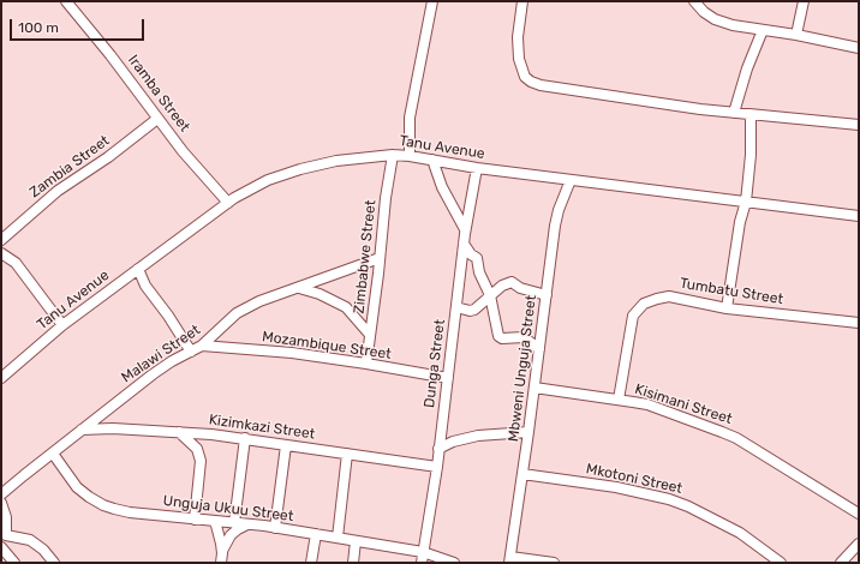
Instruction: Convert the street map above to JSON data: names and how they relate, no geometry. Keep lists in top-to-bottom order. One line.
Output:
{"streets":{"street":["Iramba Street","Tanu Avenue","Zambia Street","Zimbabwe Street","Tumbatu Street","Mozambique Street","Malawi Street","Dunga Street","Mbweni Unguja Street","Kisimani Street","Kizimkazi Street","Mkotoni Street","Unguja Ukuu Street"]},"crossings":[["Iramba Street","Tanu Avenue"],["Iramba Street","Zambia Street"],["Tanu Avenue","Zimbabwe Street"],["Tanu Avenue","Dunga Street"],["Tanu Avenue","Mbweni Unguja Street"],["Zimbabwe Street","Mozambique Street"],["Zimbabwe Street","Malawi Street"],["Tumbatu Street","Kisimani Street"],["Mozambique Street","Malawi Street"],["Mozambique Street","Dunga Street"],["Malawi Street","Kizimkazi Street"],["Malawi Street","Unguja Ukuu Street"],["Dunga Street","Kizimkazi Street"],["Dunga Street","Unguja Ukuu Street"],["Mbweni Unguja Street","Kisimani Street"],["Mbweni Unguja Street","Mkotoni Street"]],"scale_bar":"100 m"}
